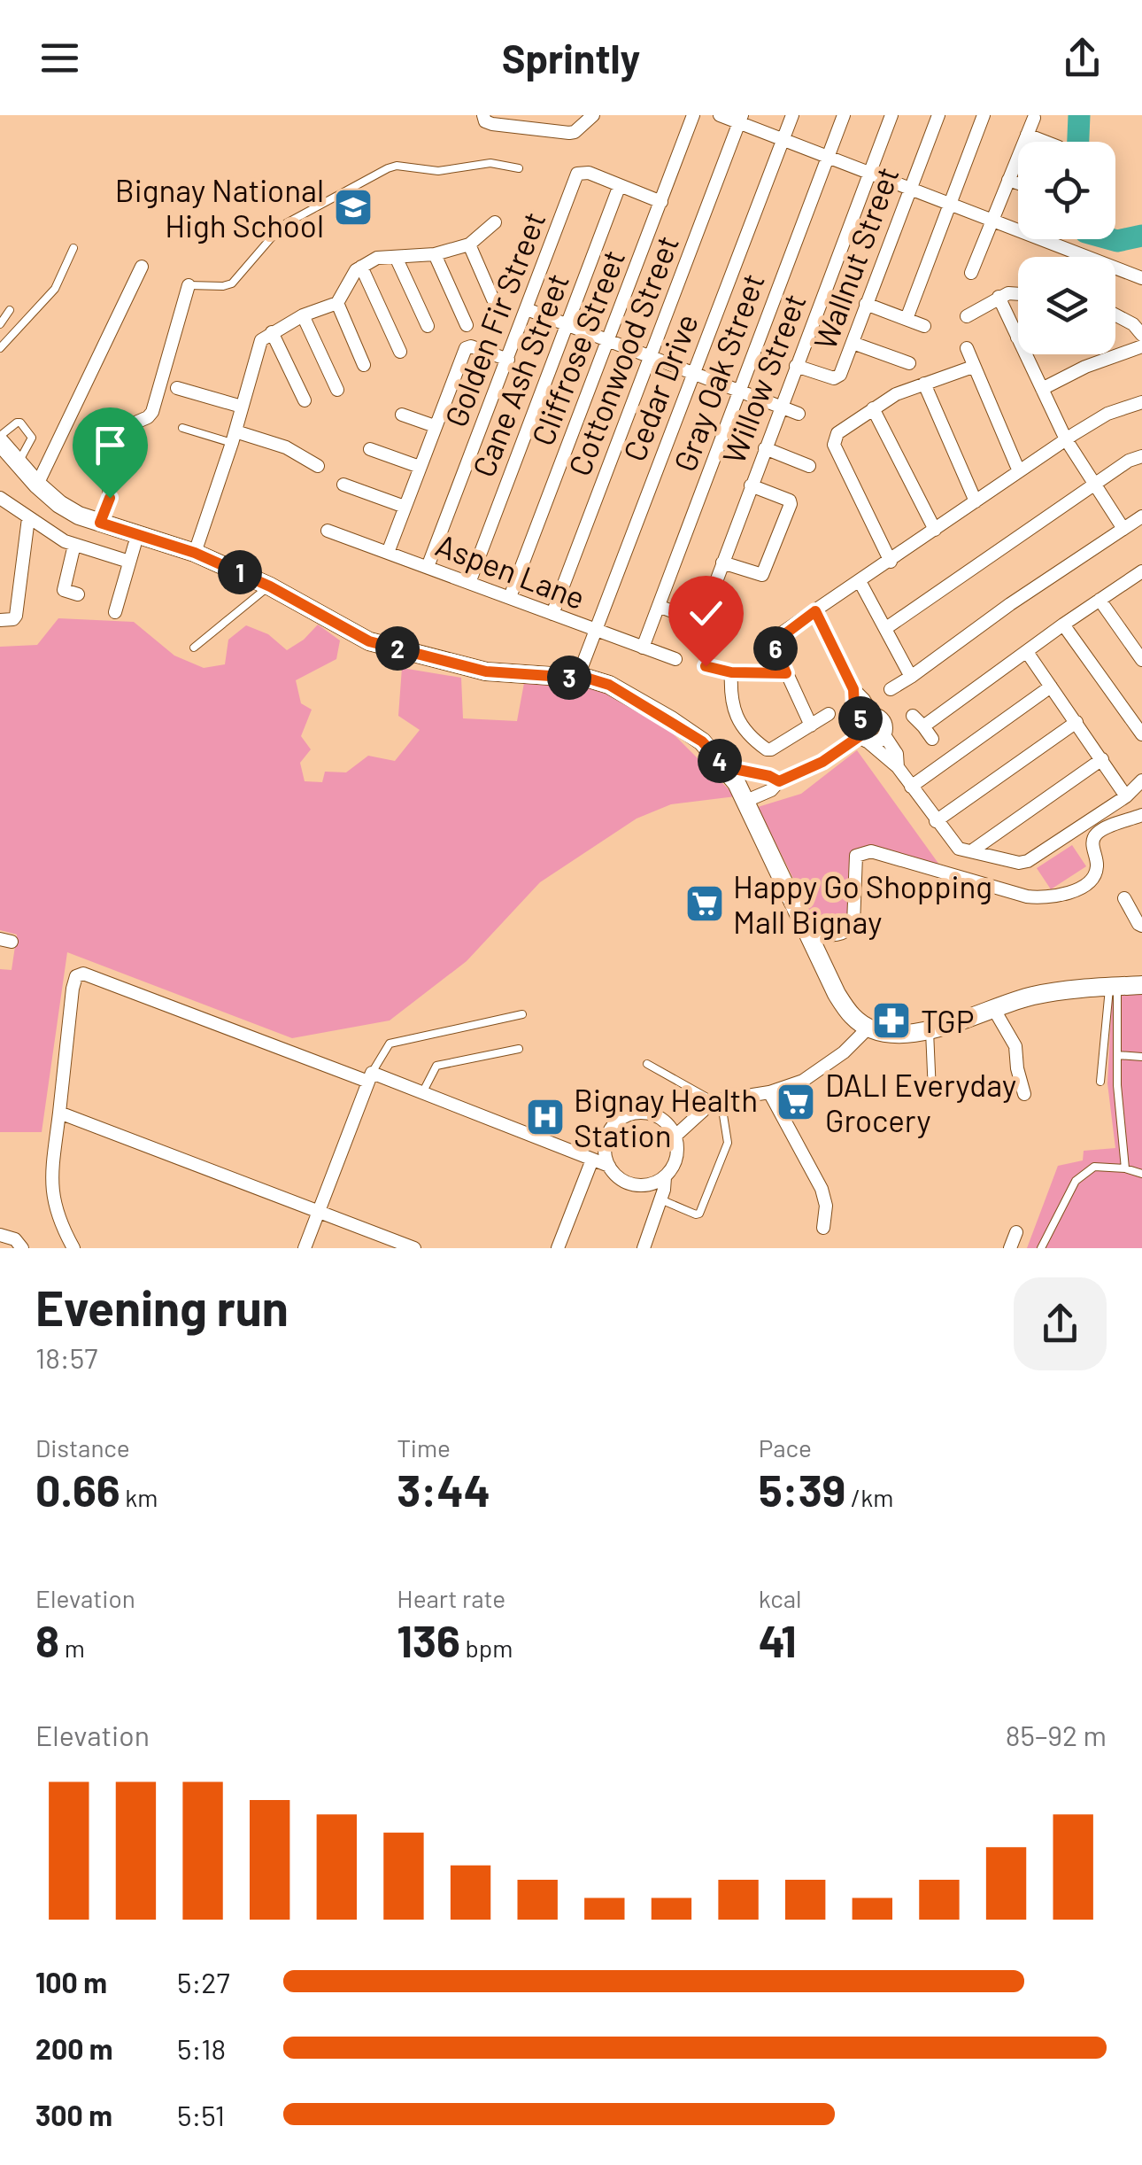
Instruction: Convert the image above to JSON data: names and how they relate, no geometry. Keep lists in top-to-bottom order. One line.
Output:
{"streets":{"street":["Wallnut Street","Golden Fir Street","Cliffrose Street","Cottonwood Street","Gray Oak Street","Cane Ash Street","Willow Street","Cedar Drive","Aspen Lane"]},"crossings":[["Wallnut Street","Willow Street"],["Golden Fir Street","Cliffrose Street"],["Golden Fir Street","Cane Ash Street"],["Golden Fir Street","Aspen Lane"],["Cliffrose Street","Aspen Lane"],["Cottonwood Street","Aspen Lane"],["Gray Oak Street","Willow Street"],["Gray Oak Street","Aspen Lane"],["Cane Ash Street","Aspen Lane"],["Cedar Drive","Aspen Lane"]],"places":{"school or university":["Bignay National High School"],"supermarket":["Happy Go Shopping Mall Bignay","DALI Everyday Grocery"],"pharmacy":["TGP"],"hospital":["Bignay Health Station"]},"page":{"header":"Sprintly","pins":["1","2","6","3","5","4"],"heading":["Evening run","18:57"],"stats":[["Distance","0.66 km"],["Time","3:44"],["Pace","5:39 /km"],["Elevation","8 m"],["Heart rate","136 bpm"],["kcal","41"]],"chart":["Elevation","85–92 m"],"list":[{"name":"100 m","note":"5:27"},{"name":"200 m","note":"5:18"},{"name":"300 m","note":"5:51"}]}}
